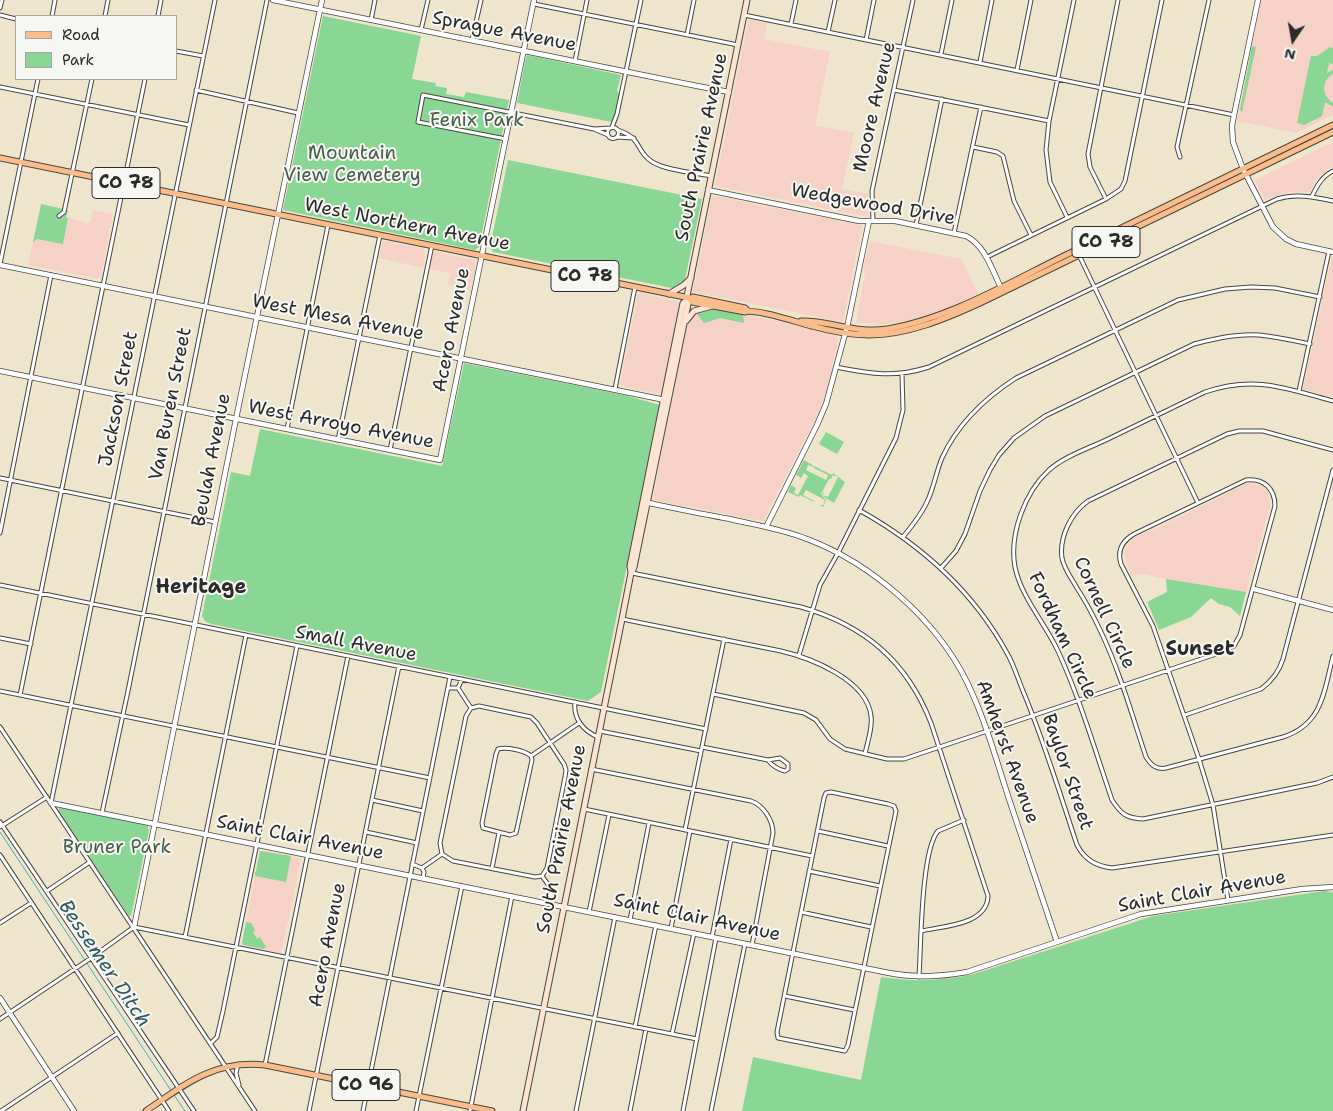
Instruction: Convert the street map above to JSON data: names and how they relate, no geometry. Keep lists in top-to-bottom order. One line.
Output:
{"streets":{"main road":["South Prairie Avenue","CO 78","West Northern Avenue","CO 96"],"street":["Sprague Avenue","Moore Avenue","Wedgewood Drive","West Mesa Avenue","Acero Avenue","Jackson Street","Van Buren Street","West Arroyo Avenue","Beulah Avenue","Cornell Circle","Fordham Circle","Small Avenue","Amherst Avenue","Baylor Street","Saint Clair Avenue"]},"crossings":[["Sprague Avenue","South Prairie Avenue"],["Sprague Avenue","Acero Avenue"],["Sprague Avenue","Beulah Avenue"],["Moore Avenue","Wedgewood Drive"],["Moore Avenue","West Northern Avenue"],["Moore Avenue","Amherst Avenue"],["South Prairie Avenue","Wedgewood Drive"],["South Prairie Avenue","West Northern Avenue"],["South Prairie Avenue","West Mesa Avenue"],["South Prairie Avenue","Small Avenue"],["South Prairie Avenue","Amherst Avenue"],["South Prairie Avenue","Saint Clair Avenue"],["Wedgewood Drive","West Northern Avenue"],["West Northern Avenue","Acero Avenue"],["West Northern Avenue","Jackson Street"],["West Northern Avenue","Van Buren Street"],["West Northern Avenue","Beulah Avenue"],["West Mesa Avenue","Acero Avenue"],["West Mesa Avenue","Jackson Street"],["West Mesa Avenue","Van Buren Street"],["West Mesa Avenue","Beulah Avenue"],["Acero Avenue","West Arroyo Avenue"],["Acero Avenue","Small Avenue"],["Acero Avenue","Saint Clair Avenue"],["Acero Avenue","CO 96"],["Jackson Street","West Arroyo Avenue"],["Jackson Street","Small Avenue"],["Jackson Street","Saint Clair Avenue"],["Van Buren Street","West Arroyo Avenue"],["Van Buren Street","Small Avenue"],["Van Buren Street","Saint Clair Avenue"],["West Arroyo Avenue","Beulah Avenue"],["Beulah Avenue","Small Avenue"],["Beulah Avenue","Saint Clair Avenue"],["Amherst Avenue","Saint Clair Avenue"]],"districts":["Heritage","Sunset"],"water":["Bessemer Ditch"],"parks":["Fenix Park","Mountain View Cemetery","Bruner Park"],"legend":["Road","Park"],"north":"bottom"}
